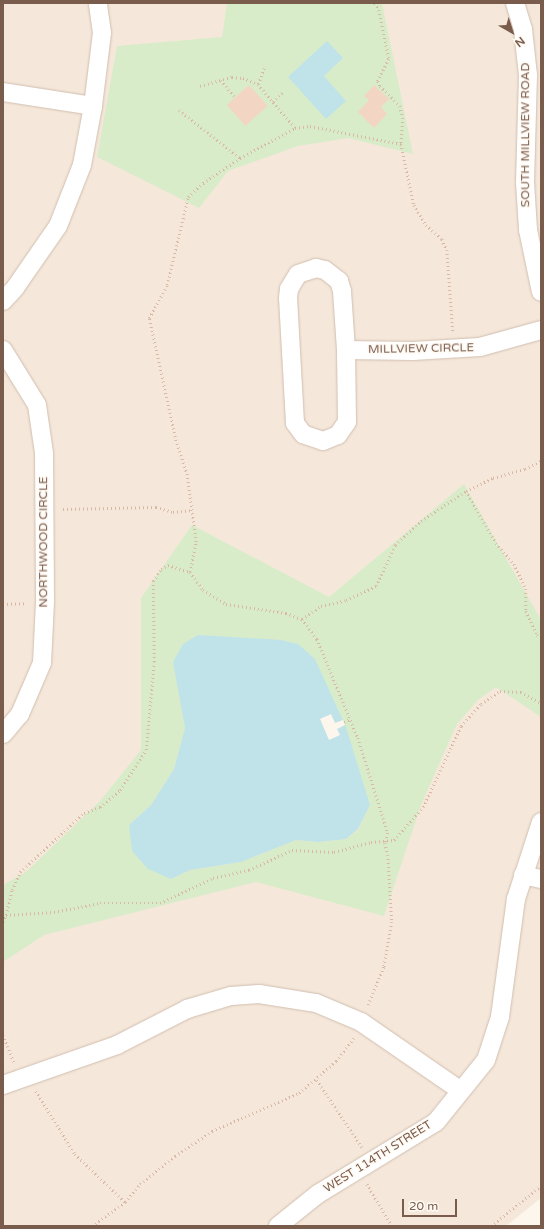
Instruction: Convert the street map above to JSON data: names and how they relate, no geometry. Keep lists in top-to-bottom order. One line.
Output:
{"streets":{"street":["SOUTH MILLVIEW ROAD","MILLVIEW CIRCLE","NORTHWOOD CIRCLE","WEST 114TH STREET"]},"scale_bar":"20 m","north":"bottom right"}
